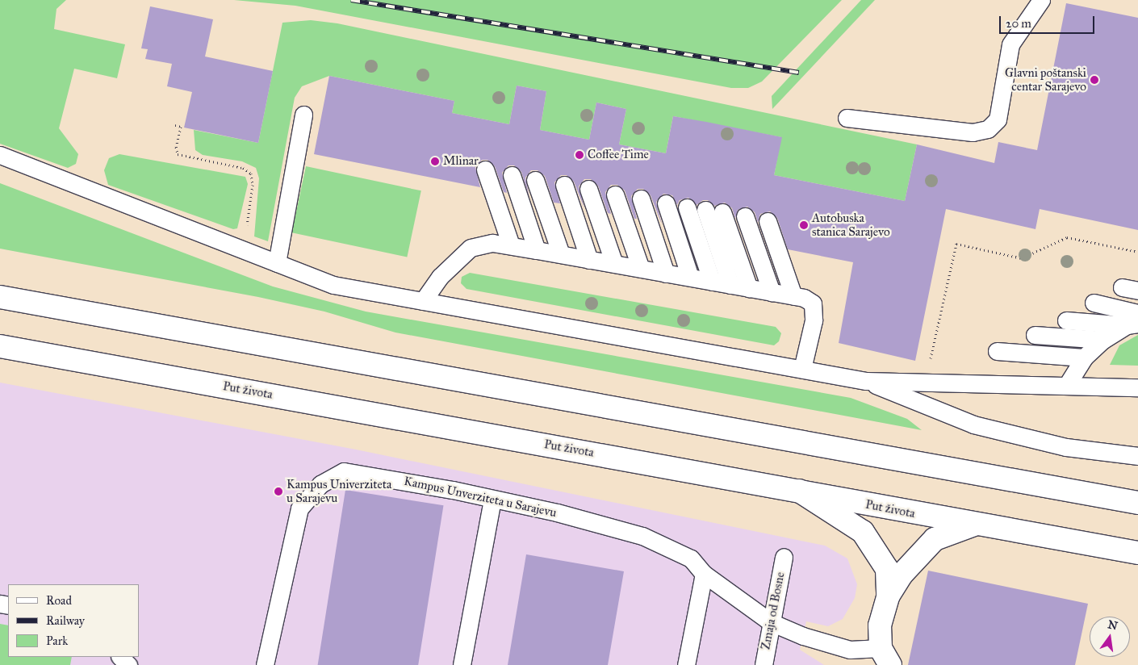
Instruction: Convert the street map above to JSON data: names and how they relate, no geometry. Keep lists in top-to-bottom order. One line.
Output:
{"streets":{"street":["Put života"],"lane":["Kampus Unverziteta u Sarajevu","Zmaja od Bosne"]},"crossings":[["Kampus Unverziteta u Sarajevu","Zmaja od Bosne"]],"places":["Glavni poštanski centar Sarajevo","Coffee Time","Mlinar","Autobuska stanica Sarajevo","Kampus Univerziteta u Sarajevu"],"legend":["Road","Railway","Park"],"scale_bar":"20 m","north":"top"}
